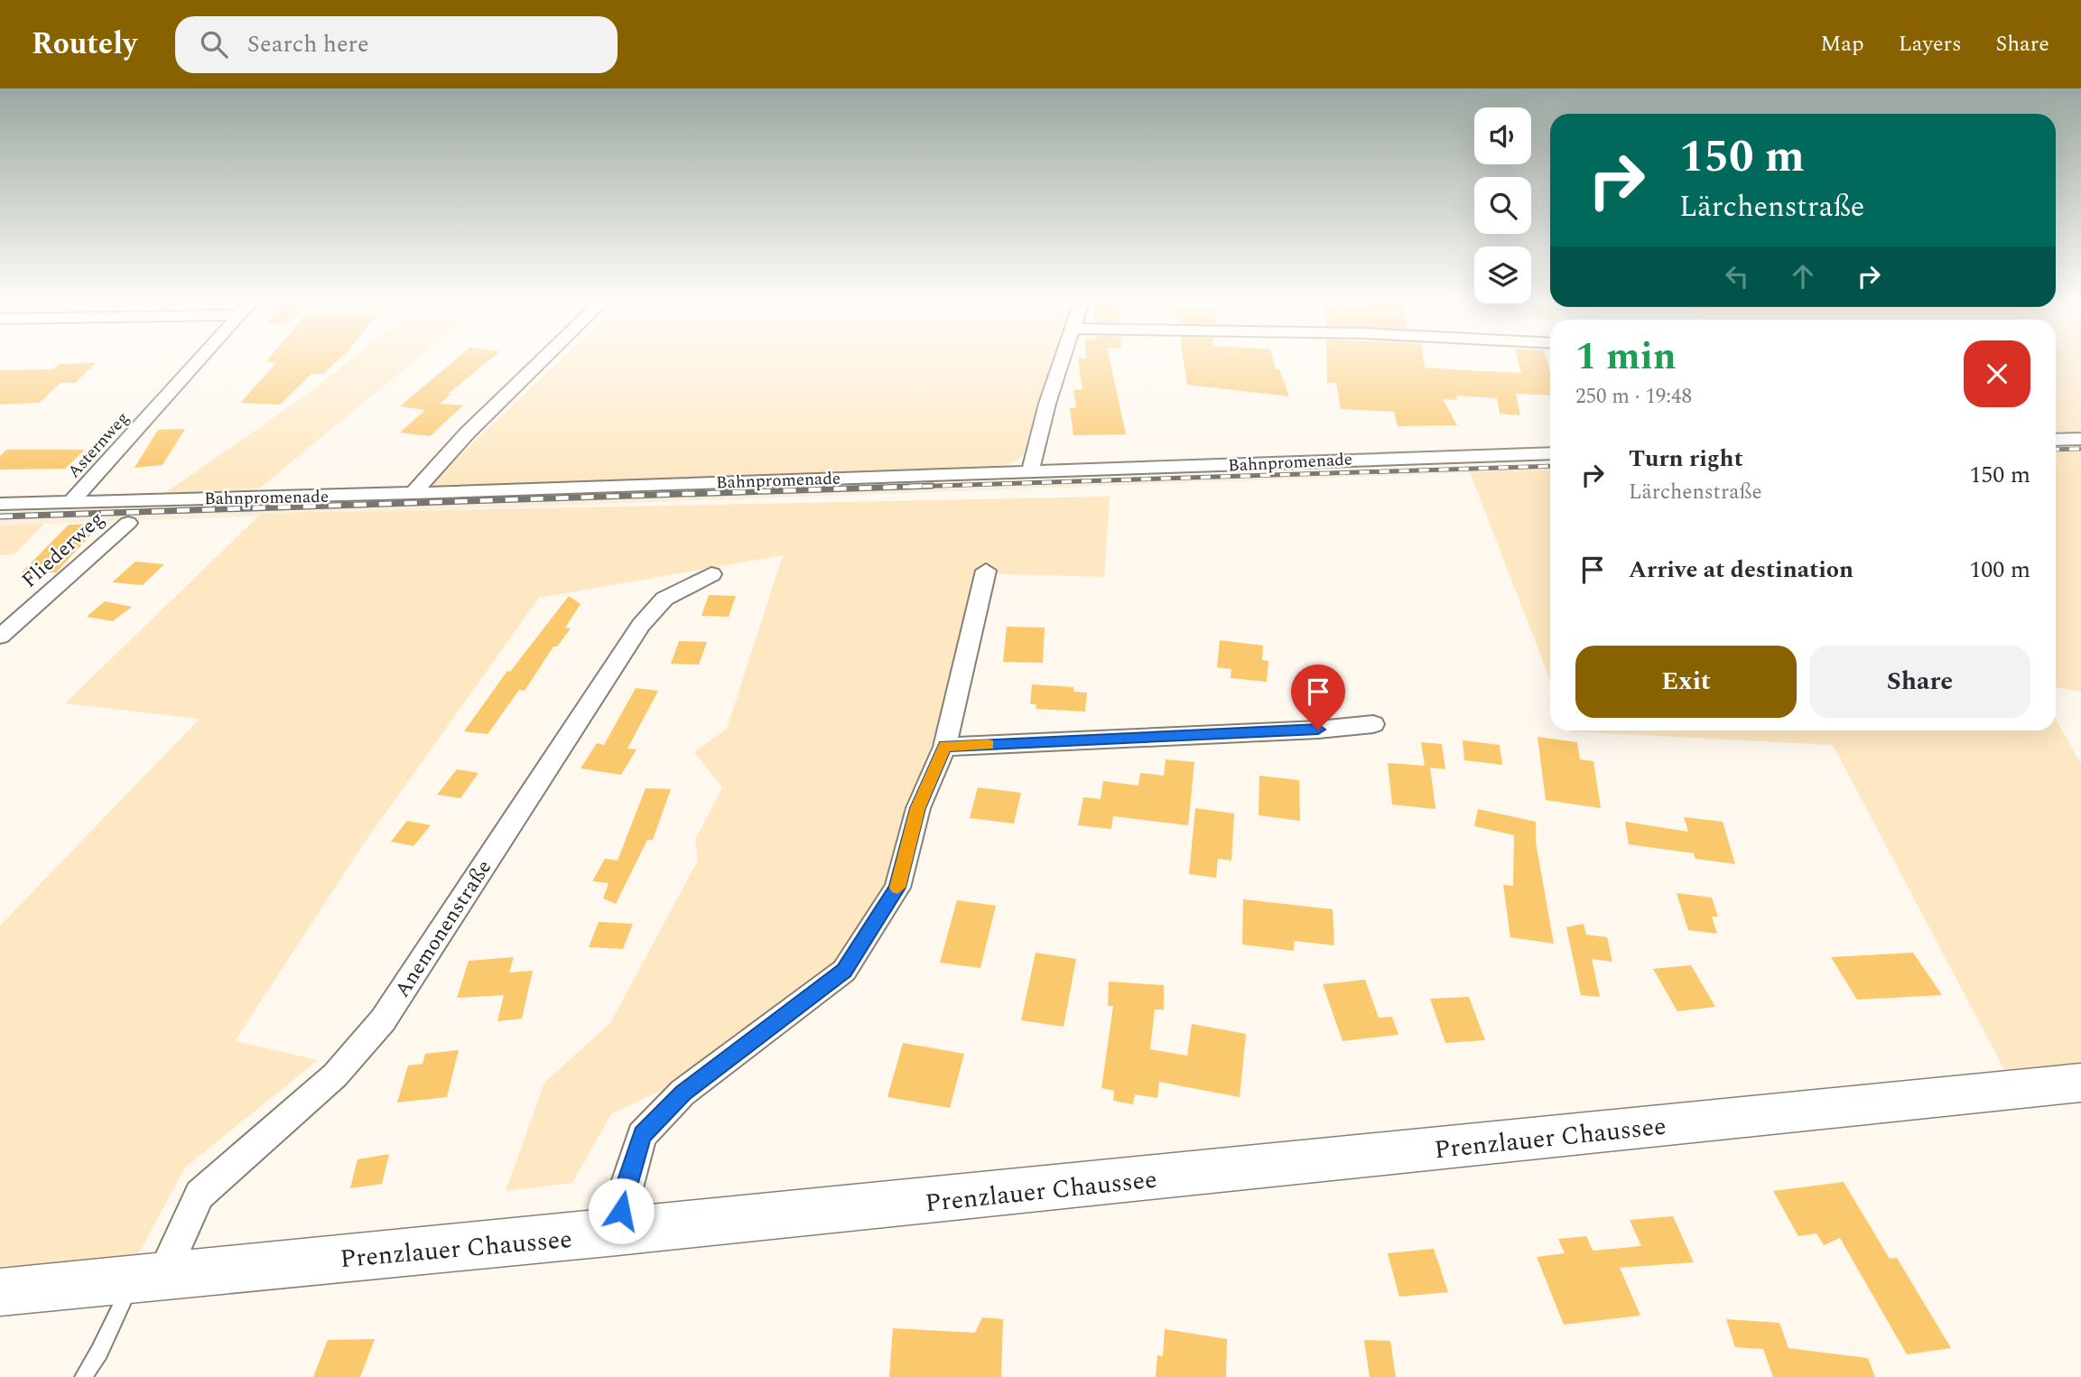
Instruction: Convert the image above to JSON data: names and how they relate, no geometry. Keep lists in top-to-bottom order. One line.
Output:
{"streets":{"main road":["Prenzlauer Chaussee"],"street":["Asternweg","Bahnpromenade","Fliederweg","Anemonenstraße"]},"crossings":[["Asternweg","Bahnpromenade"],["Anemonenstraße","Prenzlauer Chaussee"]],"page":{"header":"Routely","search":"Search here","nav":["Map","Layers","Share"],"turn":["150 m","Lärchenstraße"],"heading":["1 min","250 m · 19:48"],"list":[{"name":"Turn right","note":"Lärchenstraße","value":"150 m"},{"name":"Arrive at destination","value":"100 m"}],"buttons":["Exit","Share"]}}
